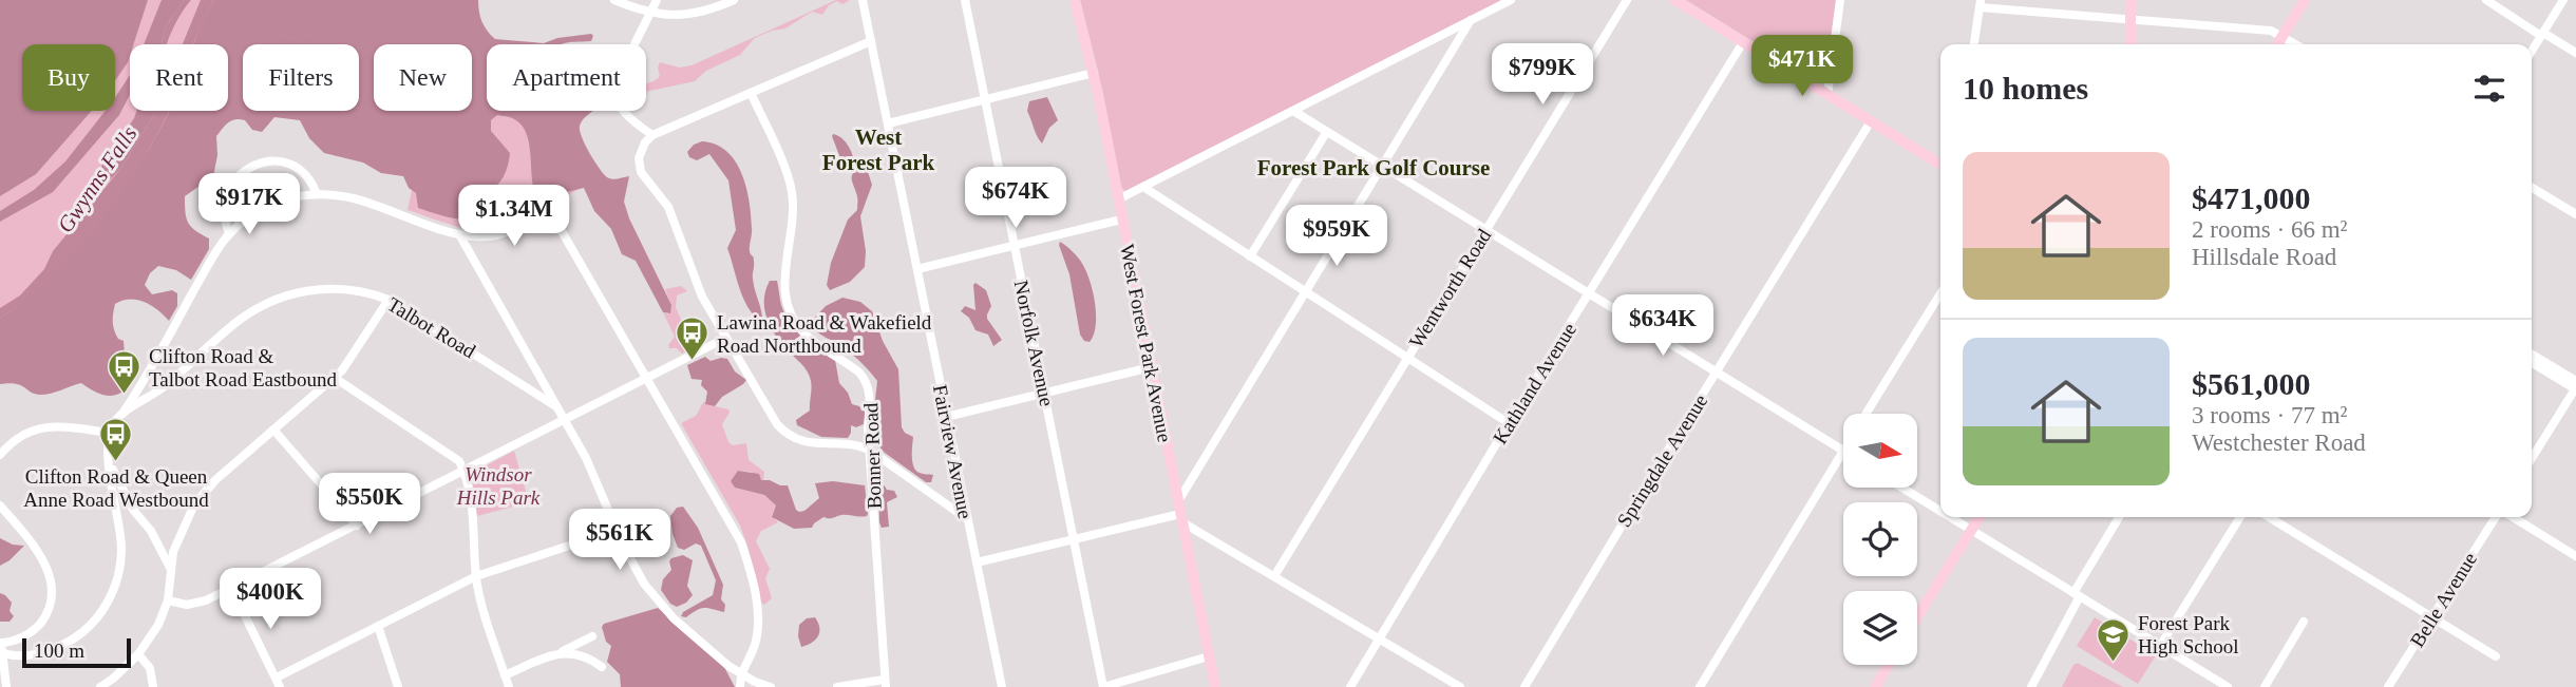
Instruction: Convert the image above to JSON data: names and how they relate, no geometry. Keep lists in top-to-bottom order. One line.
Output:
{"streets":{"main road":["West Forest Park Avenue"],"street":["Wentworth Road","Talbot Road","Norfolk Avenue","Kathland Avenue","Fairview Avenue","Bonner Road","Springdale Avenue","Belle Avenue"]},"districts":["West Forest Park","Forest Park Golf Course"],"water":["Gwynns Falls"],"parks":["Windsor Hills Park"],"places":{"bus stop":["Lawina Road & Wakefield Road Northbound","Clifton Road & Talbot Road Eastbound","Clifton Road & Queen Anne Road Westbound"],"school or university":["Forest Park High School"]},"scale_bar":"100 m","north":"right","page":{"price":["$471K","$799K","$674K","$917K","$1.34M","$959K","$634K","$550K","$561K","$400K"],"chip":["Buy","Rent","Filters","New","Apartment"],"heading":"10 homes","list":[{"name":"$471,000","note":"2 rooms · 66 m² · Hillsdale Road"},{"name":"$561,000","note":"3 rooms · 77 m² · Westchester Road"}],"scale":"100 m"}}
